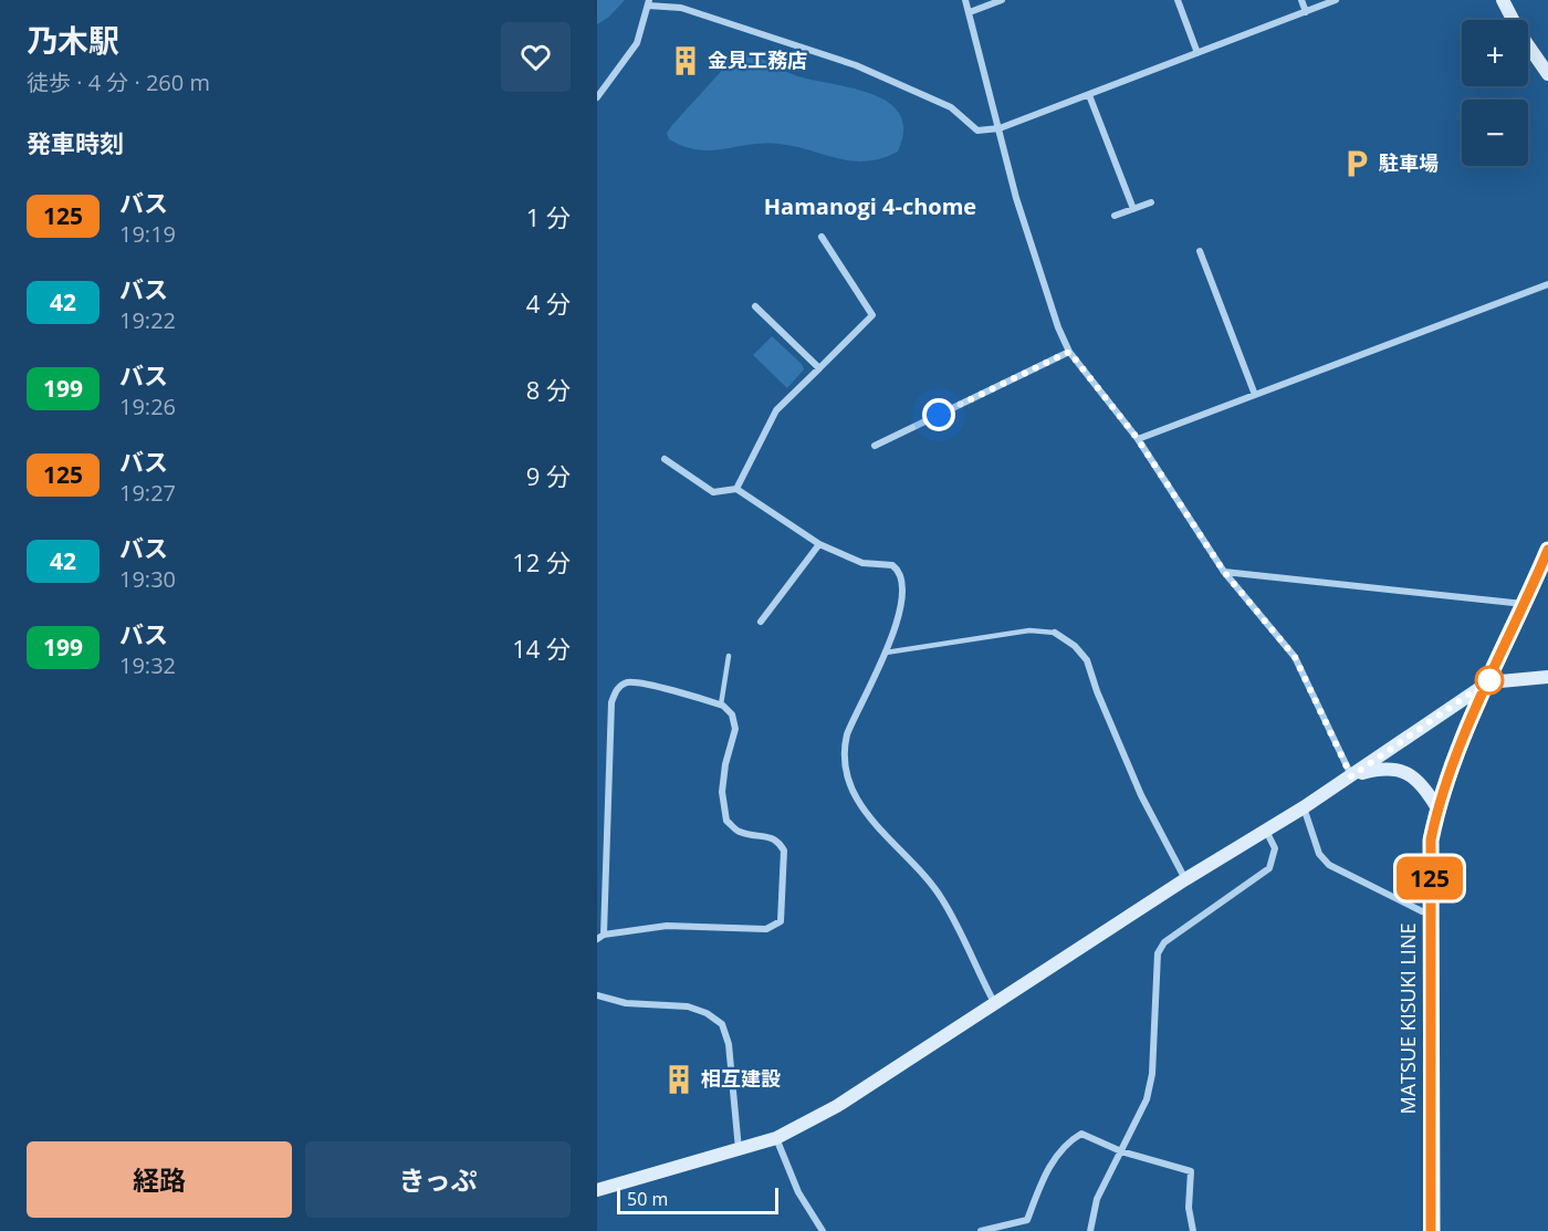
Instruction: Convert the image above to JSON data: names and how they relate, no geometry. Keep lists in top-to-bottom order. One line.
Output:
{"streets":{"main road":["MATSUE KISUKI LINE"]},"districts":["Hamanogi 4-chome"],"places":{"building":["金見工務店","相互建設"],"parking":["駐車場"]},"lines":["bus line 125"],"scale_bar":"50 m","page":{"heading":[["乃木駅","徒歩 · 4 分 · 260 m"],"発車時刻"],"on_map":"125","map_buttons":["+","−"],"list":[{"mark":"125","name":"バス","note":"19:19","value":"1 分"},{"mark":"42","name":"バス","note":"19:22","value":"4 分"},{"mark":"199","name":"バス","note":"19:26","value":"8 分"},{"mark":"125","name":"バス","note":"19:27","value":"9 分"},{"mark":"42","name":"バス","note":"19:30","value":"12 分"},{"mark":"199","name":"バス","note":"19:32","value":"14 分"}],"buttons":["経路","きっぷ"],"scale":"50 m"}}
